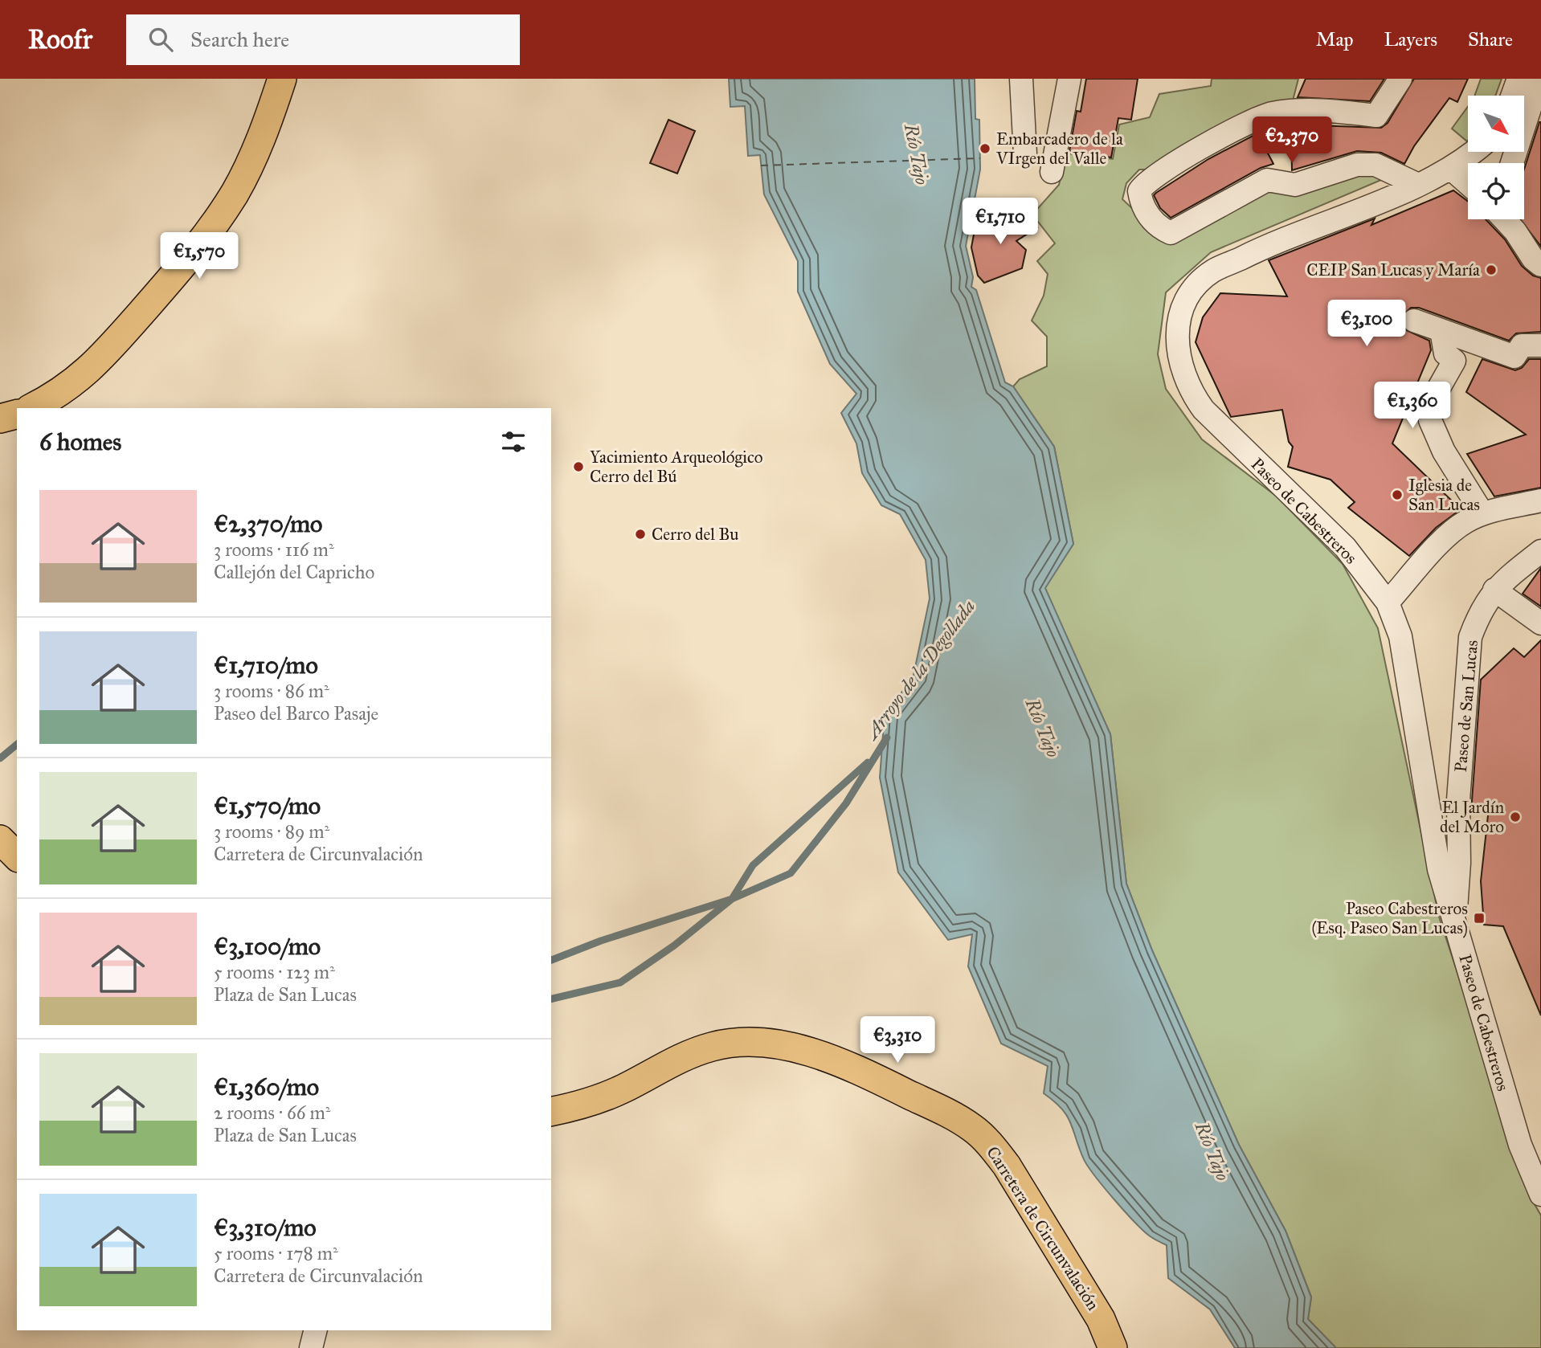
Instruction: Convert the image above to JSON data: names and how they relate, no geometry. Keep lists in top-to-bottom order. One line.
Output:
{"streets":{"main road":["Carretera de Circunvalación"],"street":["Paseo de Cabestreros","Paseo de San Lucas"]},"crossings":[["Paseo de Cabestreros","Paseo de San Lucas"]],"water":["Río Tajo","Arroyo de la Degollada"],"places":{"other":["Embarcadero de la VIrgen del Valle","CEIP San Lucas y María","Yacimiento Arqueológico Cerro del Bú","Iglesia de San Lucas","Cerro del Bu","El Jardín del Moro"],"transit":["Paseo Cabestreros (Esq. Paseo San Lucas)"]},"north":"bottom right","page":{"header":"Roofr","search":"Search here","nav":["Map","Layers","Share"],"price":["€2,370","€1,710","€1,570","€3,100","€1,360","€3,310"],"heading":"6 homes","list":[{"name":"€2,370/mo","note":"3 rooms · 116 m² · Callejón del Capricho"},{"name":"€1,710/mo","note":"3 rooms · 86 m² · Paseo del Barco Pasaje"},{"name":"€1,570/mo","note":"3 rooms · 89 m² · Carretera de Circunvalación"},{"name":"€3,100/mo","note":"5 rooms · 123 m² · Plaza de San Lucas"},{"name":"€1,360/mo","note":"2 rooms · 66 m² · Plaza de San Lucas"},{"name":"€3,310/mo","note":"5 rooms · 178 m² · Carretera de Circunvalación"}]}}
